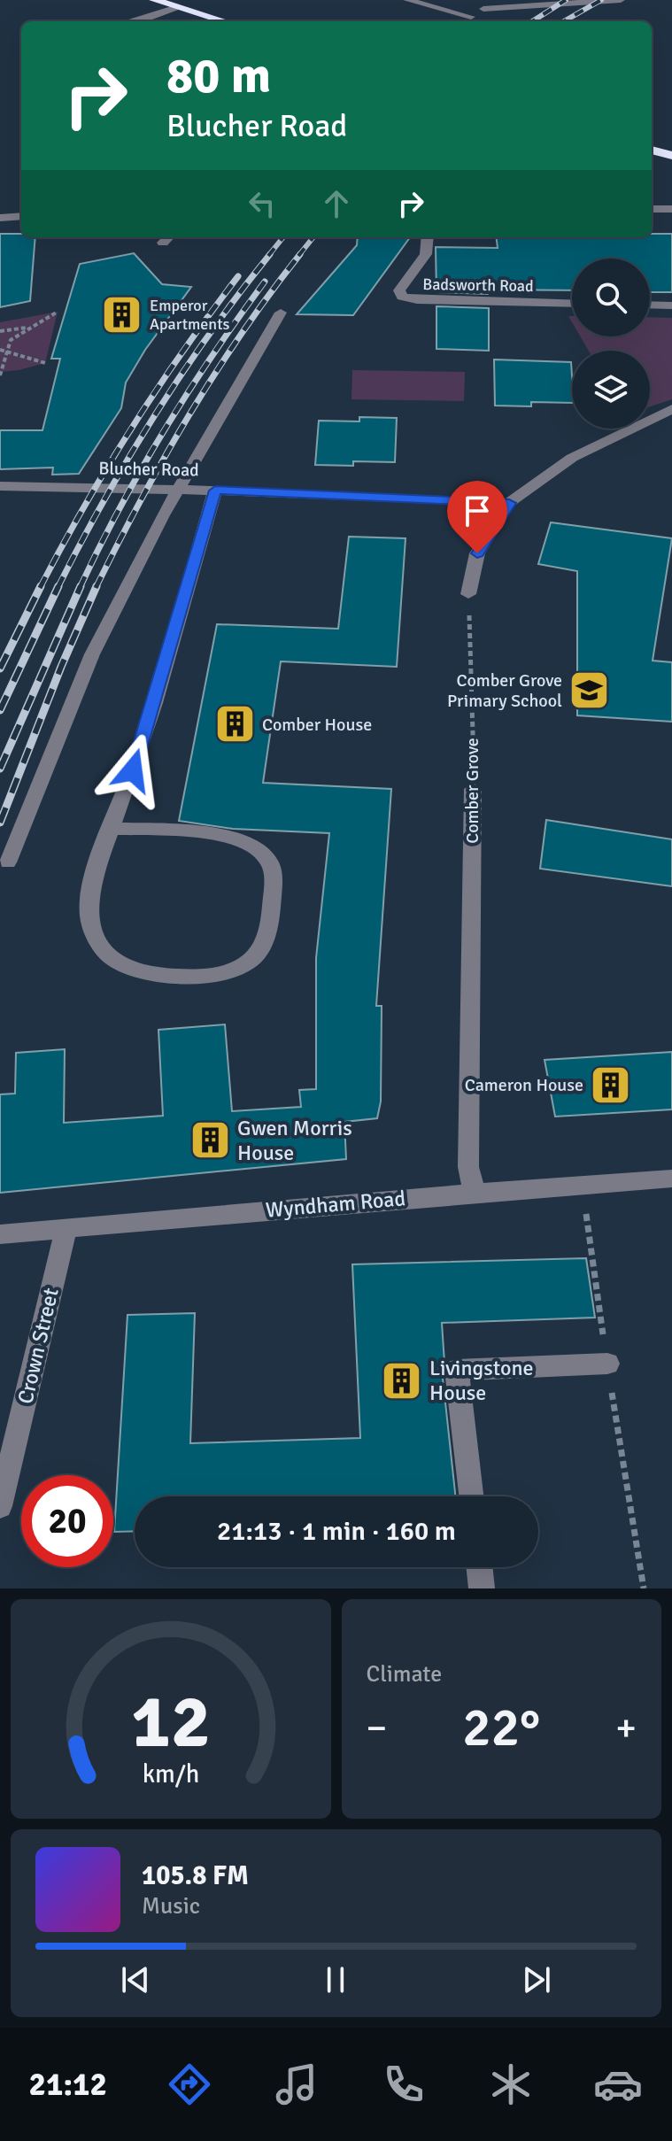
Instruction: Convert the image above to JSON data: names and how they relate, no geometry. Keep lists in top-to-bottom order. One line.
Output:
{"streets":{"street":["Badsworth Road","Blucher Road","Comber Grove","Wyndham Road","Crown Street"]},"crossings":[["Comber Grove","Wyndham Road"],["Wyndham Road","Crown Street"]],"places":{"building":["Emperor Apartments","Comber House","Cameron House","Gwen Morris House","Livingstone House"],"school or university":["Comber Grove Primary School"]},"page":{"turn":["80 m","Blucher Road"],"limit":"20","trip":"21:13 · 1 min · 160 m","tile":"Climate","heat":["−","22°","+"],"song":["105.8 FM","Music"],"tabs":"21:12","gauge":["12","km/h"]}}
